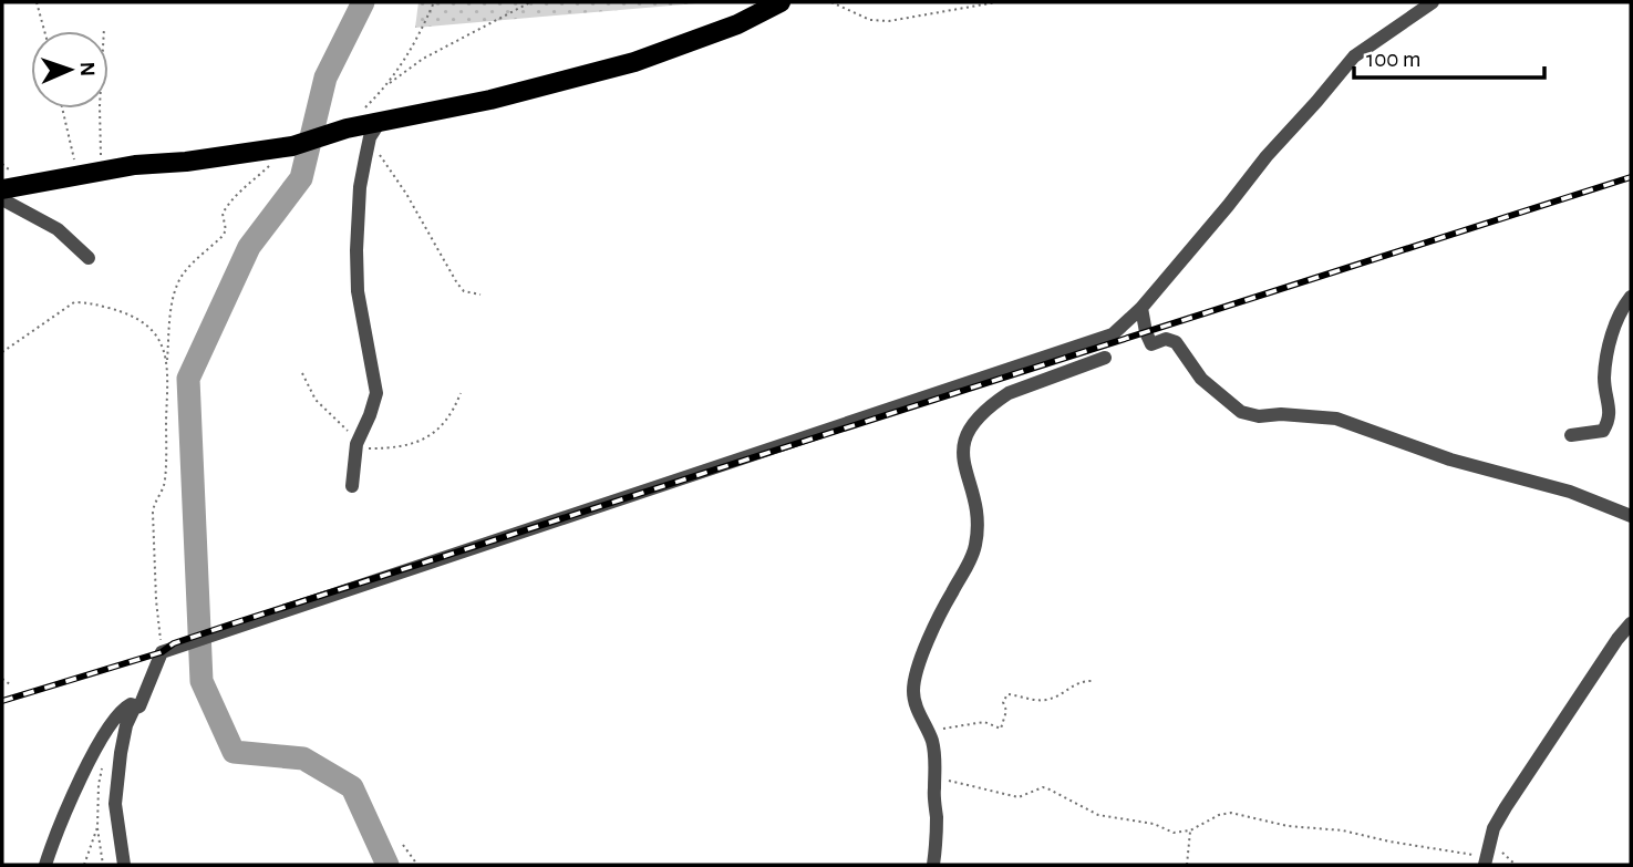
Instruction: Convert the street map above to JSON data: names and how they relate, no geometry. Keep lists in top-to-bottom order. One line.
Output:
{"scale_bar":"100 m","north":"right"}
